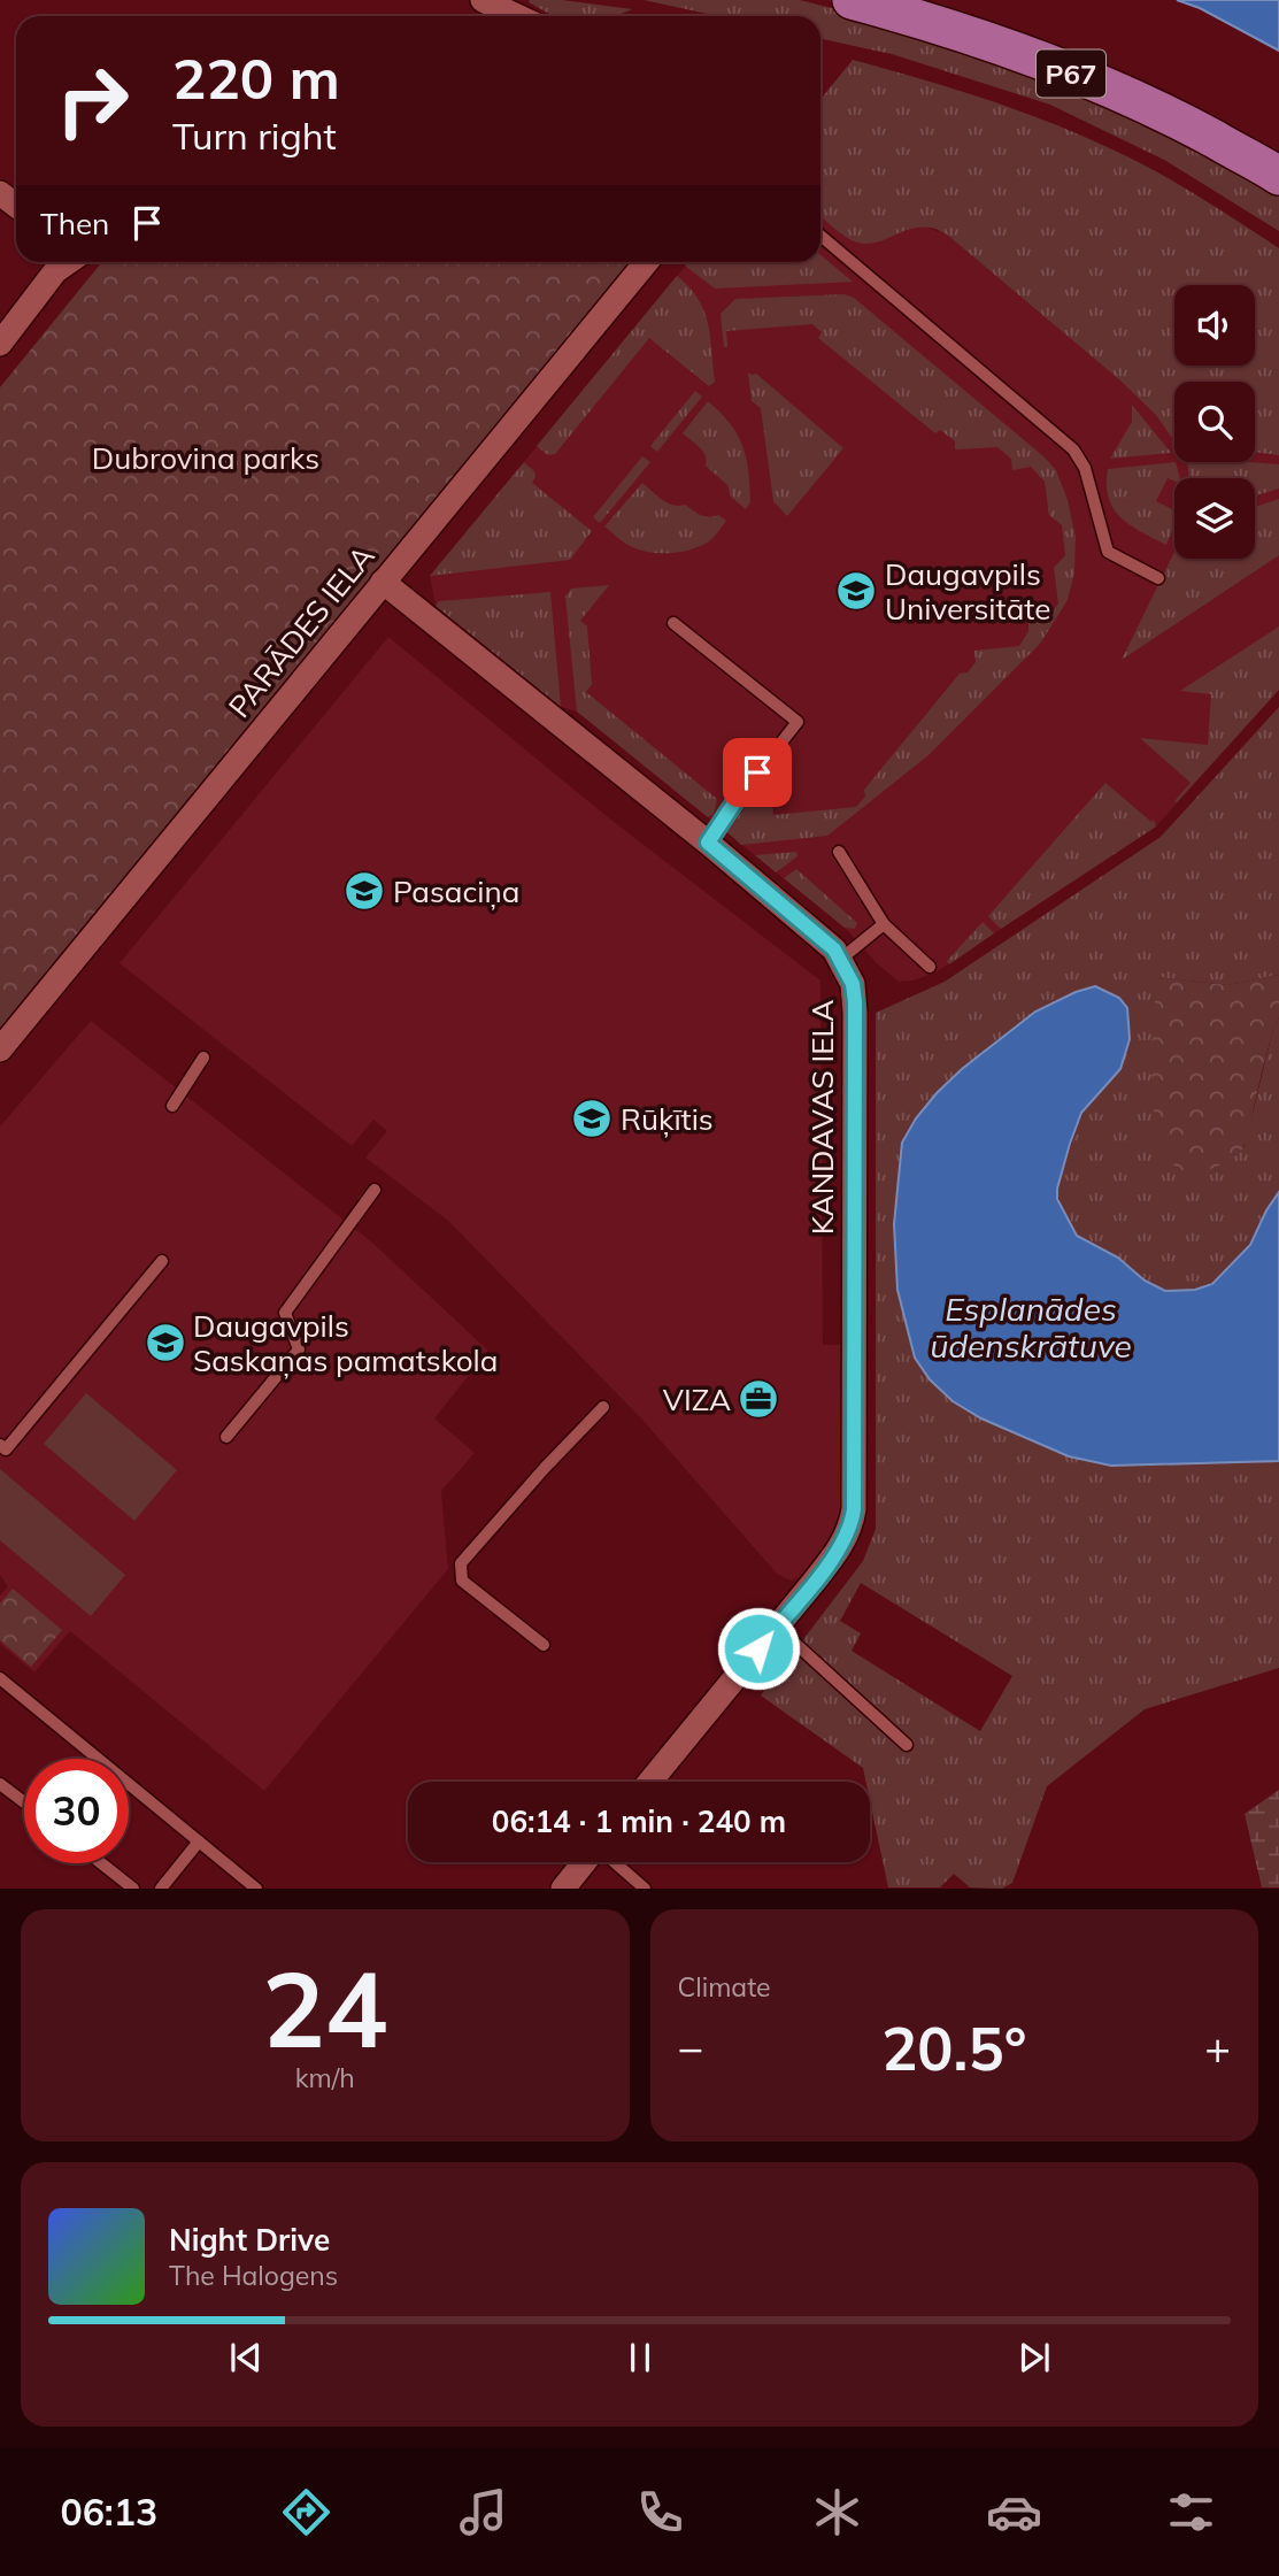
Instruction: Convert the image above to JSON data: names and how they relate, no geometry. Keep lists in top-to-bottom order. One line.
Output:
{"streets":{"main road":["P67"],"street":["PARĀDES IELA","KANDAVAS IELA"]},"crossings":[["PARĀDES IELA","KANDAVAS IELA"]],"water":["Esplanādes ūdenskrātuve"],"parks":["Dubrovina parks"],"places":{"school or university":["Daugavpils Universitāte","Pasaciņa","Rūķītis","Daugavpils Saskaņas pamatskola"],"office":["VIZA"]},"page":{"turn":["220 m","Turn right"],"then":"Then","limit":"30","trip":"06:14 · 1 min · 240 m","tile":[["24","km/h"],"Climate"],"heat":["−","20.5°","+"],"song":["Night Drive","The Halogens"],"tabs":"06:13"}}
